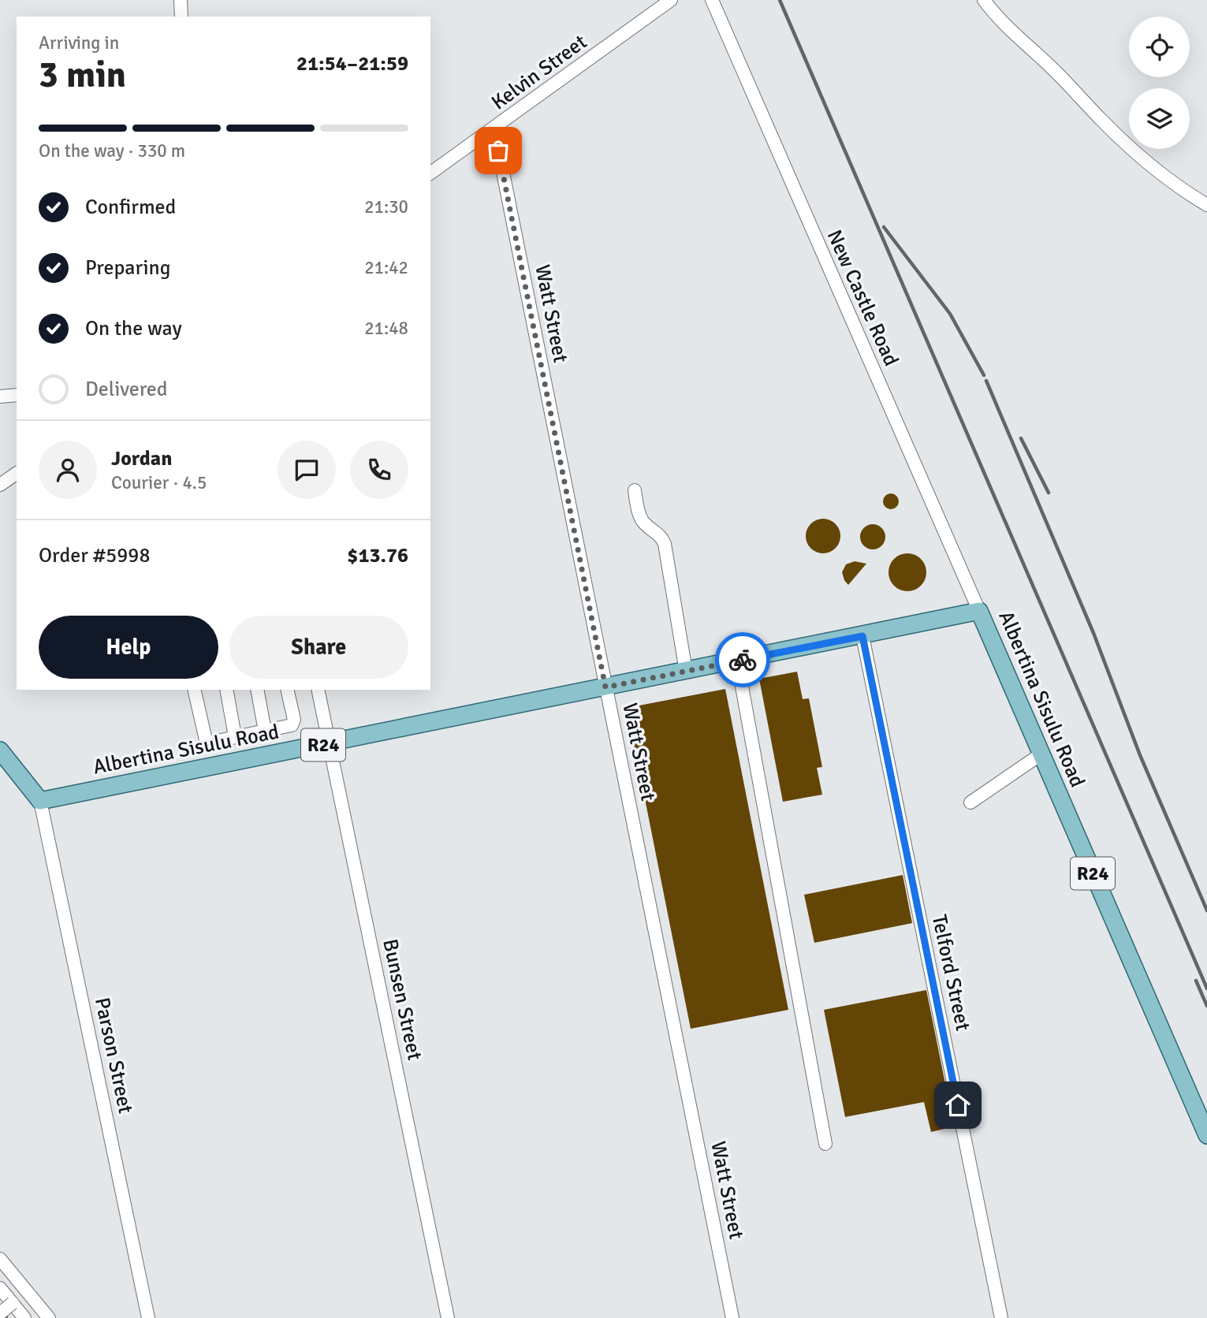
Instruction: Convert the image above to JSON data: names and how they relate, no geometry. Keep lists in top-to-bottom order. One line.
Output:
{"streets":{"main road":["Albertina Sisulu Road","R24"],"street":["Kelvin Street","New Castle Road","Watt Street","Telford Street","Bunsen Street","Parson Street"]},"crossings":[["Kelvin Street","Watt Street"],["New Castle Road","Albertina Sisulu Road"],["Watt Street","Albertina Sisulu Road"],["Albertina Sisulu Road","Telford Street"],["Albertina Sisulu Road","Bunsen Street"],["Albertina Sisulu Road","Parson Street"]],"page":{"heading":["3 min","Arriving in","21:54–21:59"],"panel":["Jordan","Courier · 4.5","Order #5998","$13.76"],"bar":"On the way · 330 m","list":[["Confirmed","21:30"],["Preparing","21:42"],["On the way","21:48"],"Delivered"],"buttons":["Help","Share"]}}
